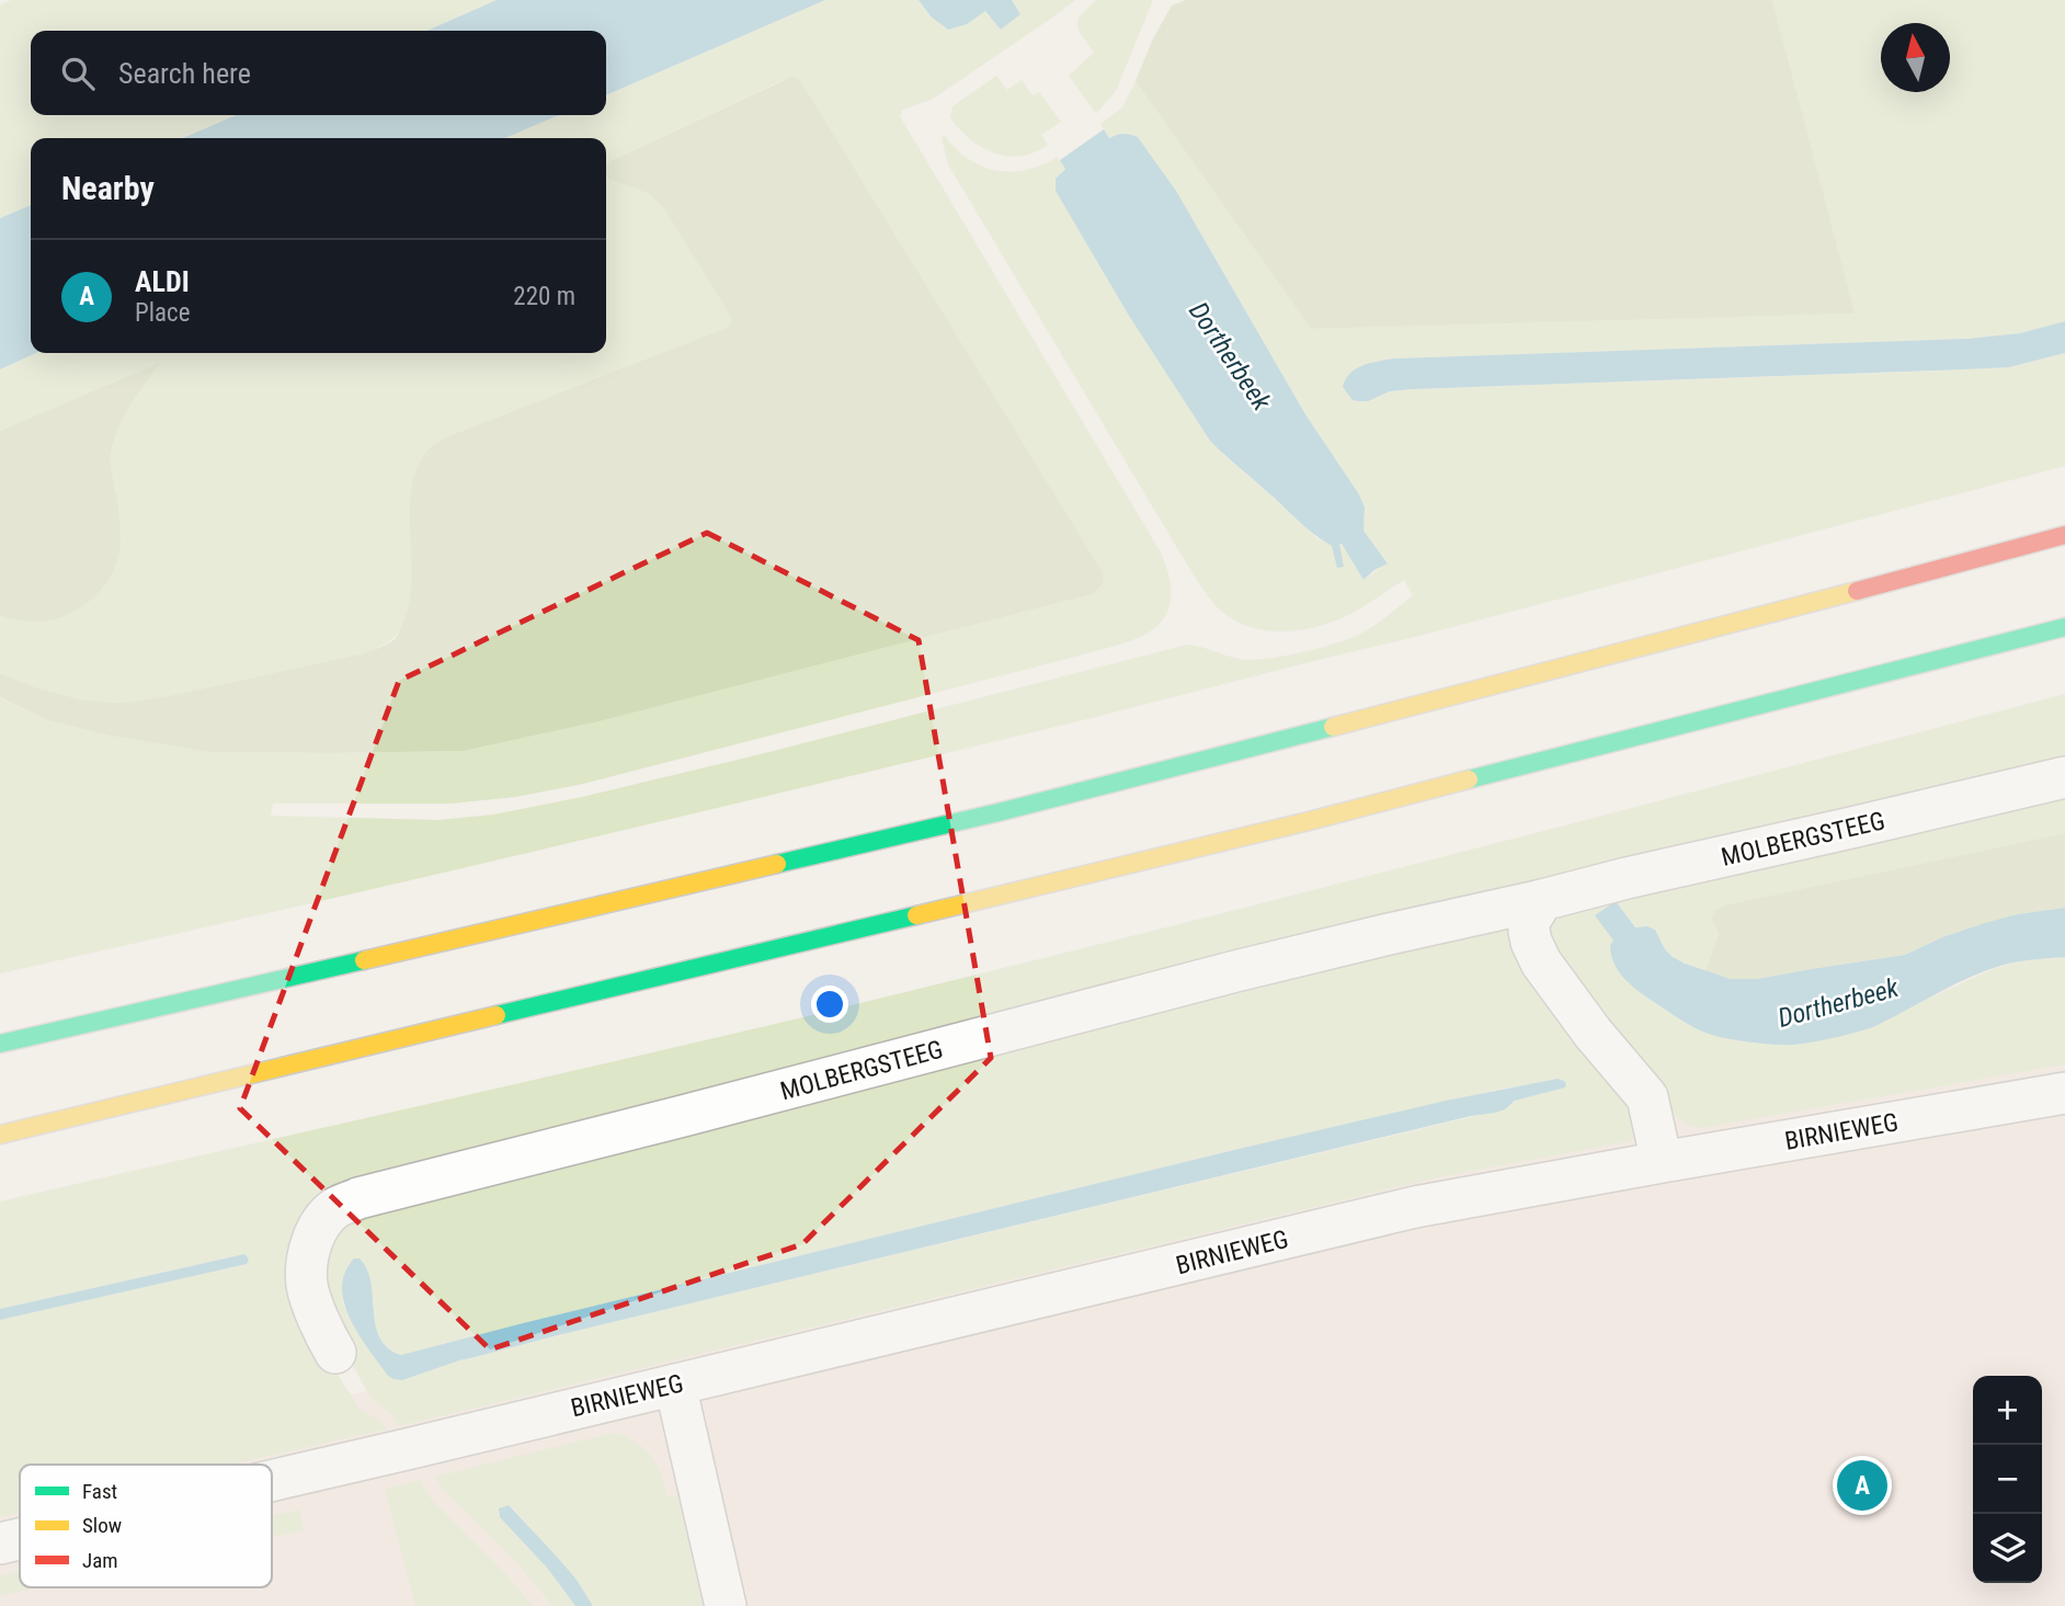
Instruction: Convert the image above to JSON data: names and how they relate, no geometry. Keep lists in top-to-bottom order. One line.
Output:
{"streets":{"street":["MOLBERGSTEEG","BIRNIEWEG"]},"water":["Dortherbeek"],"legend":["Fast","Slow","Jam"],"north":"top","page":{"search":"Search here","heading":"Nearby","list":[{"mark":"A","name":"ALDI","note":"Place","value":"220 m"}],"map_buttons":["+","−"],"pins":"A"}}
